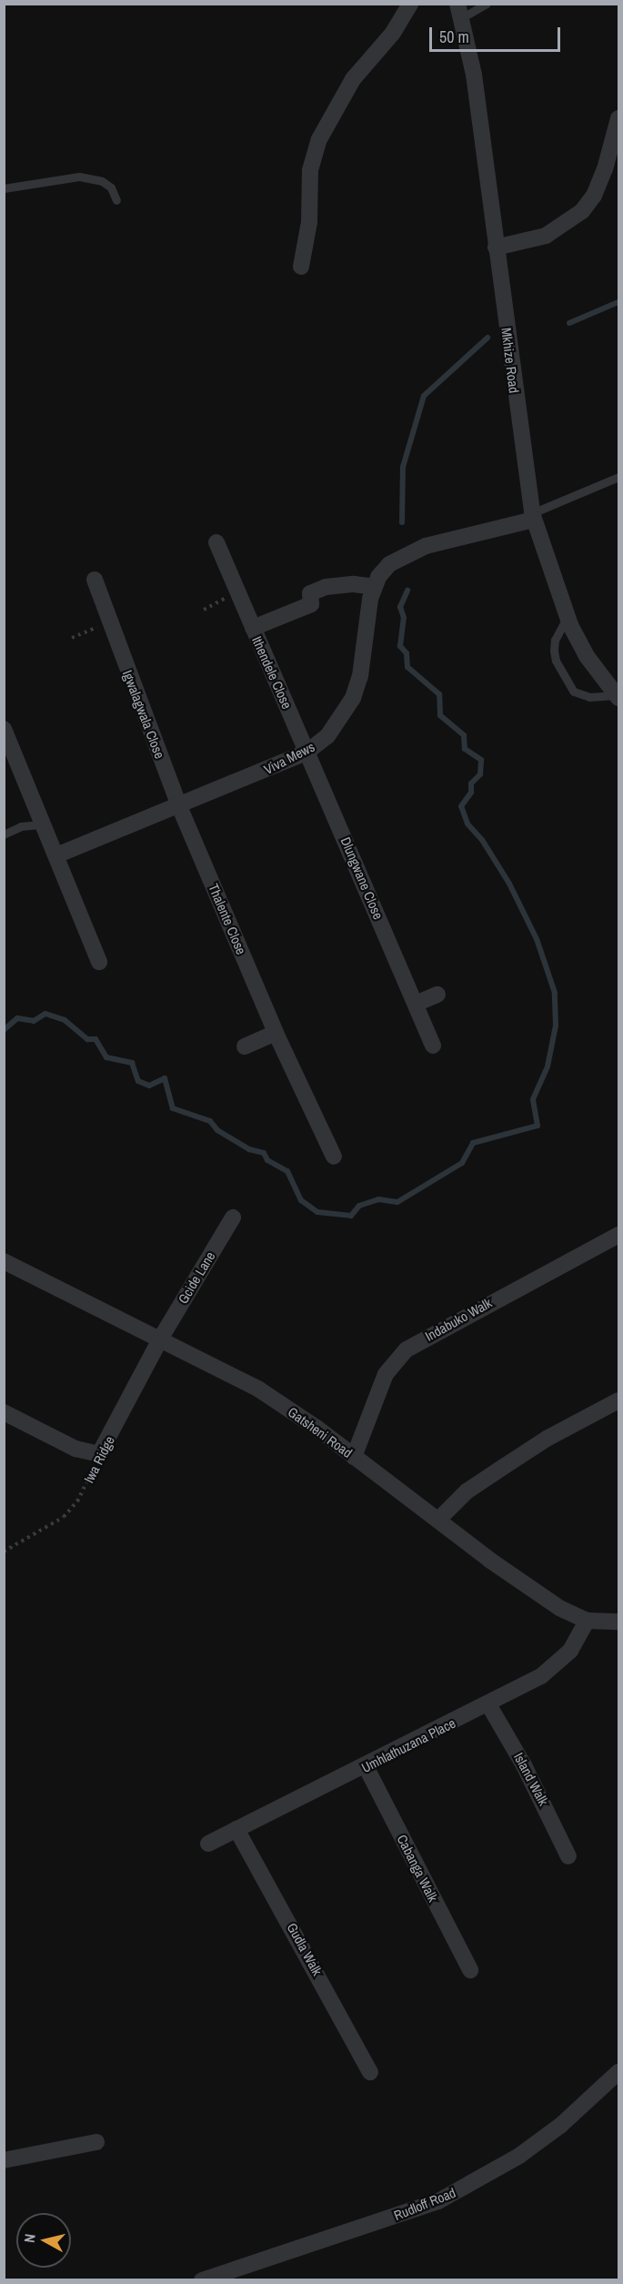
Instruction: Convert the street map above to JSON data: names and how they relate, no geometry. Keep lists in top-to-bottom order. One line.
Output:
{"streets":{"street":["Mkhize Road","Ithendele Close","Igwalagwala Close","Viva Mews","Dlungwane Close","Thalente Close","Gcide Lane","Indabuko Walk","Gatsheni Road","Iwa Ridge","Umhlathuzana Place","Island Walk","Cabanga Walk","Gudla Walk","Rudloff Road"]},"crossings":[["Mkhize Road","Viva Mews"],["Ithendele Close","Viva Mews"],["Ithendele Close","Dlungwane Close"],["Igwalagwala Close","Viva Mews"],["Igwalagwala Close","Thalente Close"],["Viva Mews","Dlungwane Close"],["Viva Mews","Thalente Close"],["Gcide Lane","Gatsheni Road"],["Gcide Lane","Iwa Ridge"],["Indabuko Walk","Gatsheni Road"],["Gatsheni Road","Iwa Ridge"],["Gatsheni Road","Umhlathuzana Place"],["Umhlathuzana Place","Island Walk"],["Umhlathuzana Place","Cabanga Walk"],["Umhlathuzana Place","Gudla Walk"]],"scale_bar":"50 m","north":"left"}
